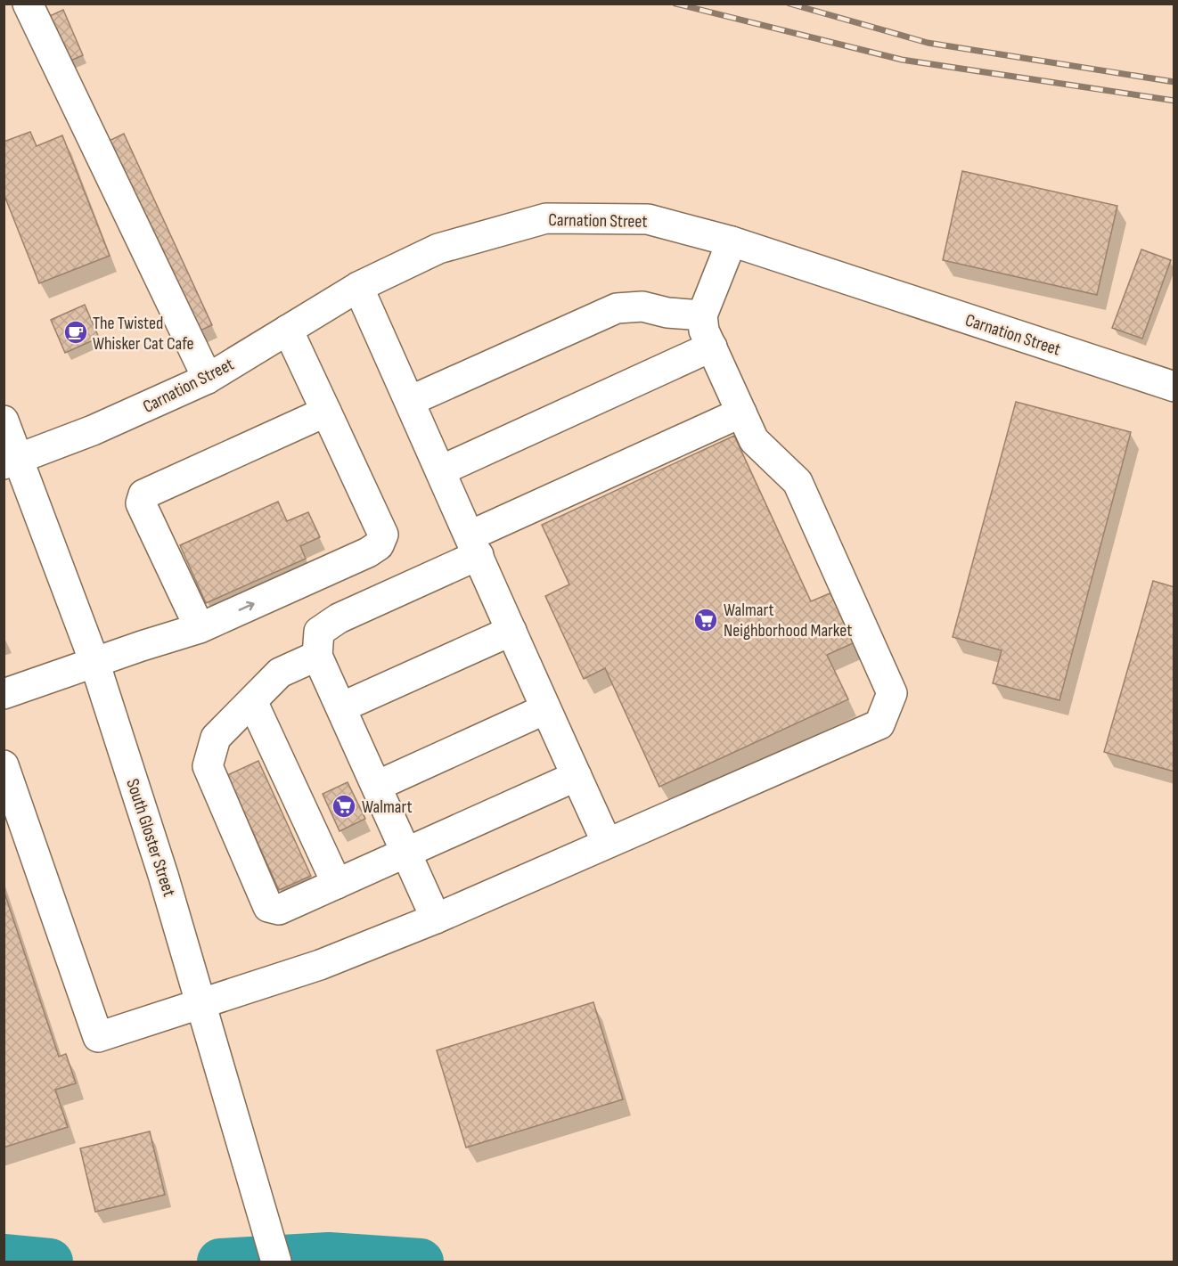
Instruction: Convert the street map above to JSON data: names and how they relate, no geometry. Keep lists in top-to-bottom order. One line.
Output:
{"streets":{"street":["Carnation Street","South Gloster Street"]},"crossings":[["Carnation Street","South Gloster Street"]],"places":{"cafe":["The Twisted Whisker Cat Cafe"],"supermarket":["Walmart Neighborhood Market","Walmart"]}}
